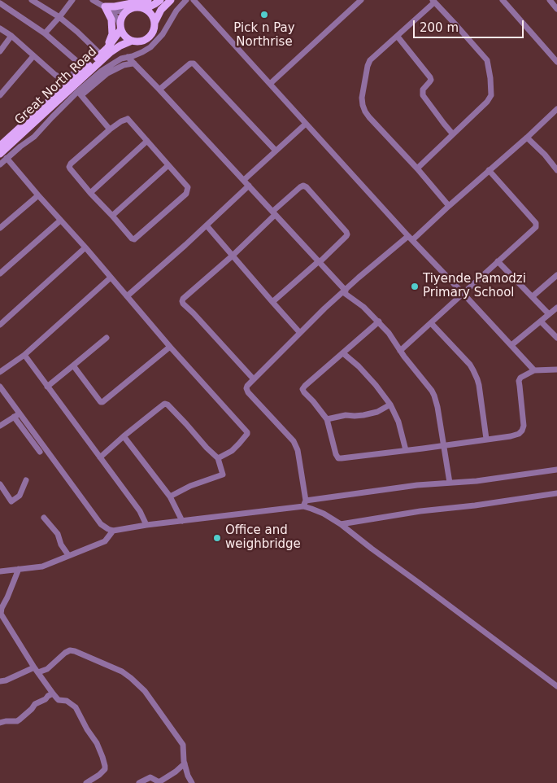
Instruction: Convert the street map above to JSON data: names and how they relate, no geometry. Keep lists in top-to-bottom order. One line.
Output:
{"streets":{"main road":["Great North Road"]},"places":["Pick n Pay Northrise","Tiyende Pamodzi Primary School","Office and weighbridge"],"scale_bar":"200 m"}
